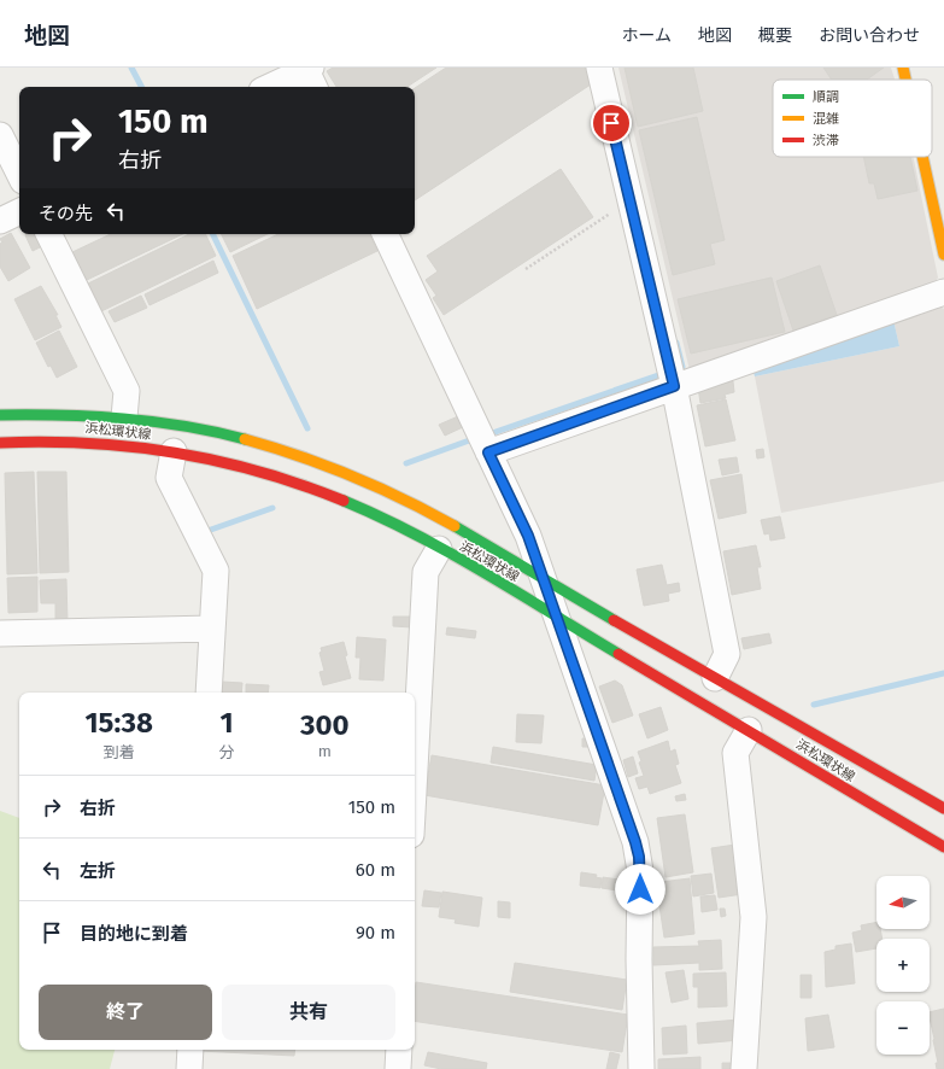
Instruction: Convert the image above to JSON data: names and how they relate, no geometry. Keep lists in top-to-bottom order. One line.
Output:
{"streets":{"main road":["浜松環状線"]},"legend":["順調","混雑","渋滞"],"north":"left","page":{"header":"地図","nav":["ホーム","地図","概要","お問い合わせ"],"turn":["150 m","右折"],"then":"その先","eta":["15:38","到着","1","分","300","m"],"list":[{"name":"右折","value":"150 m"},{"name":"左折","value":"60 m"},{"name":"目的地に到着","value":"90 m"}],"map_buttons":["+","−"],"buttons":["終了","共有"]}}
